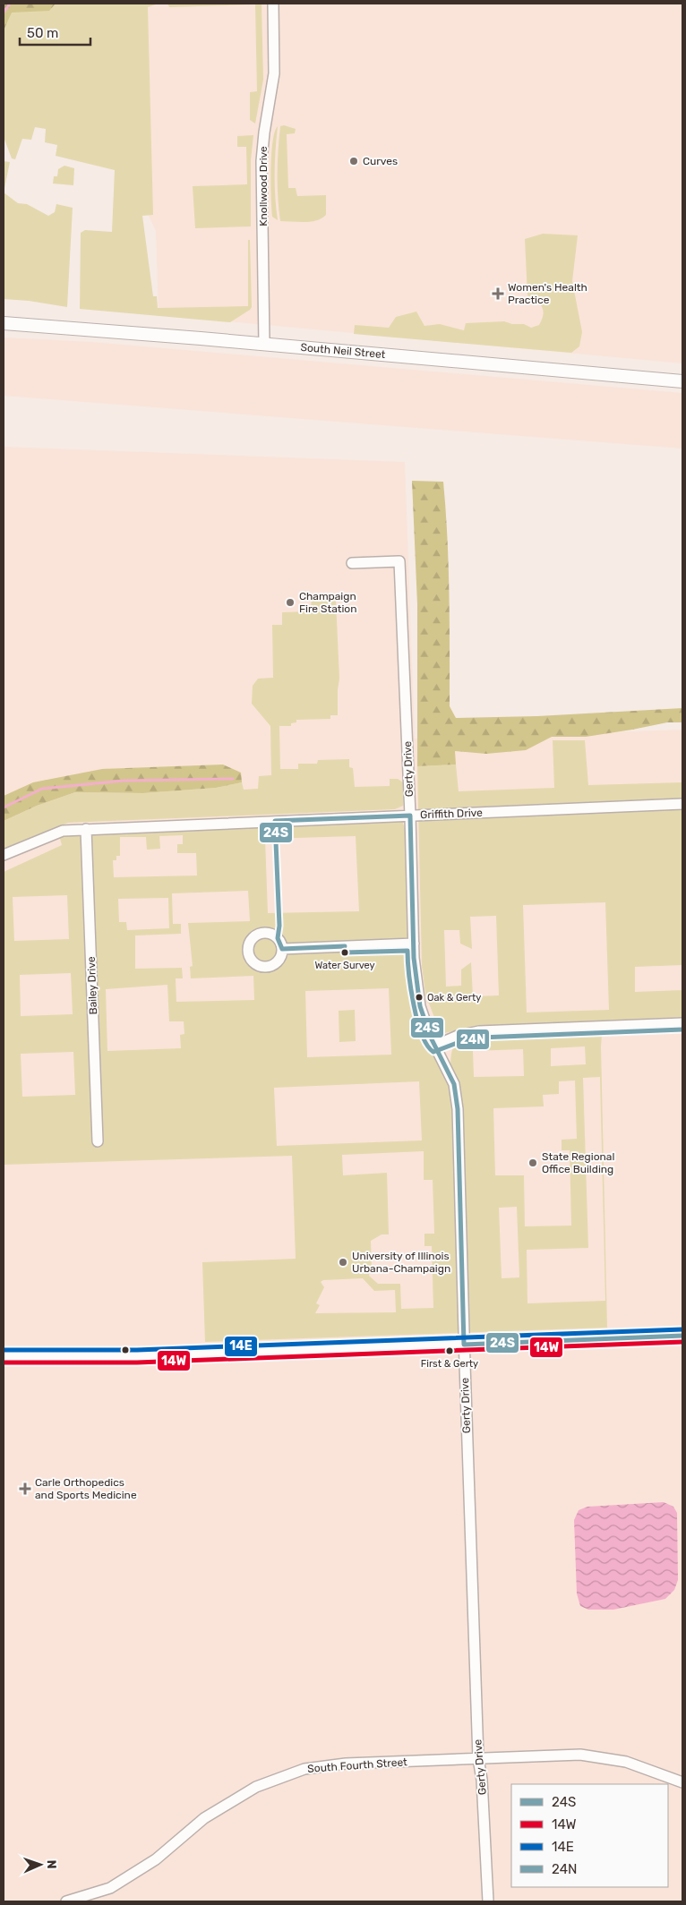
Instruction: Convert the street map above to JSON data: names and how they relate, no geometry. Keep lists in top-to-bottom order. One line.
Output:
{"streets":{"main road":["South Neil Street"],"street":["Knollwood Drive","Gerty Drive","Griffith Drive","Bailey Drive","South Fourth Street"]},"crossings":[["Knollwood Drive","South Neil Street"],["Gerty Drive","Griffith Drive"],["Gerty Drive","South Fourth Street"],["Griffith Drive","Bailey Drive"]],"places":{"other":["Curves","Champaign Fire Station","Water Survey","Oak & Gerty","State Regional Office Building","University of Illinois Urbana-Champaign","First & Gerty"],"health":["Women's Health Practice","Carle Orthopedics and Sports Medicine"]},"lines":["transit line 24S","transit line 24N","transit line 14E","transit line 14W"],"legend":["24S","14W","14E","24N"],"scale_bar":"50 m","north":"right"}
